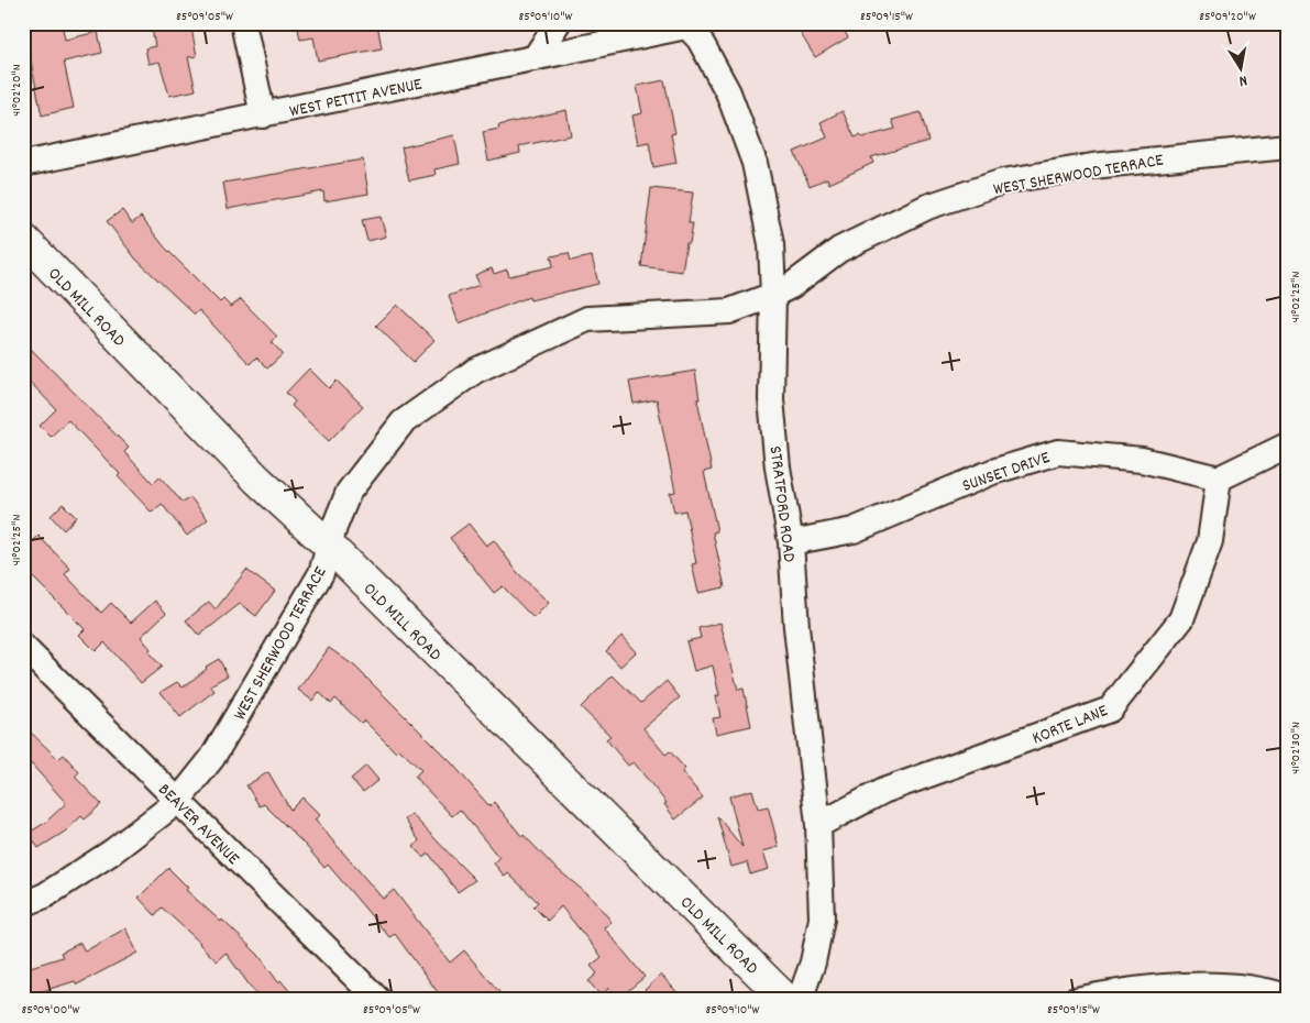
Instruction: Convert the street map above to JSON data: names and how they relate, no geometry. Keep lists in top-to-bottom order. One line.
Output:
{"streets":{"main road":["OLD MILL ROAD"],"street":["WEST PETTIT AVENUE","WEST SHERWOOD TERRACE","SUNSET DRIVE","STRATFORD ROAD","KORTE LANE","BEAVER AVENUE"]},"crossings":[["WEST PETTIT AVENUE","STRATFORD ROAD"],["WEST SHERWOOD TERRACE","OLD MILL ROAD"],["WEST SHERWOOD TERRACE","STRATFORD ROAD"],["WEST SHERWOOD TERRACE","BEAVER AVENUE"],["SUNSET DRIVE","STRATFORD ROAD"],["SUNSET DRIVE","KORTE LANE"],["STRATFORD ROAD","KORTE LANE"]],"north":"bottom","coordinates":["85°09'05\"W","85°09'10\"W","85°09'15\"W","85°09'20\"W","41°02'20\"N","41°02'25\"N","41°02'30\"N","85°09'00\"W"]}
